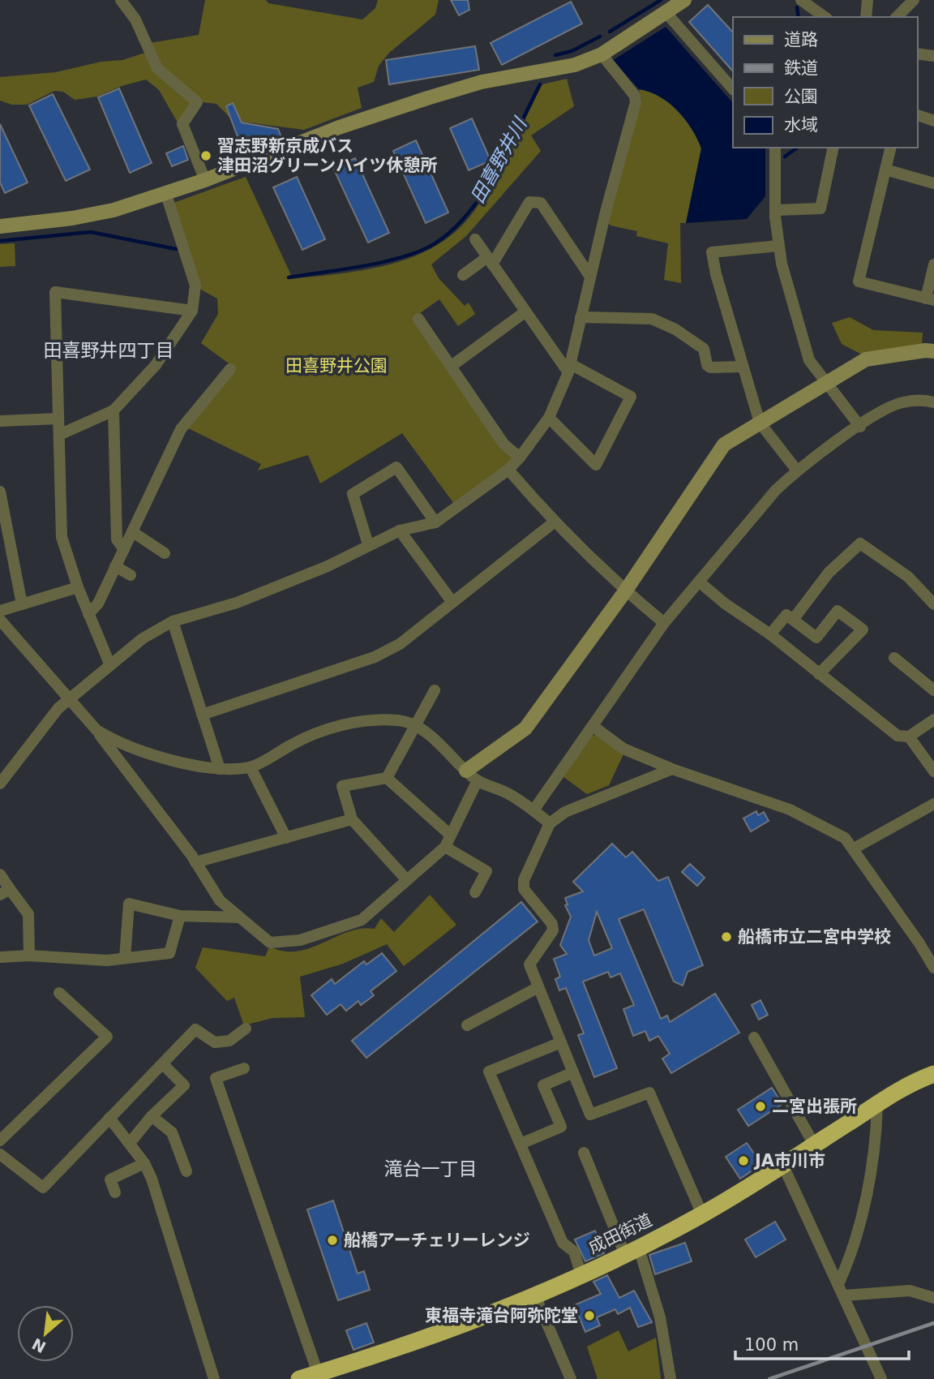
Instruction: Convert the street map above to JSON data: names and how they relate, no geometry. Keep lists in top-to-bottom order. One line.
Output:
{"streets":{"highway":["成田街道"]},"districts":["田喜野井四丁目","滝台一丁目"],"water":["田喜野井川"],"parks":["田喜野井公園"],"places":["習志野新京成バス 津田沼グリーンハイツ休憩所","船橋市立二宮中学校","二宮出張所","JA市川市","船橋アーチェリーレンジ","東福寺滝台阿弥陀堂"],"legend":["道路","鉄道","公園","水域"],"scale_bar":"100 m","north":"bottom left"}
